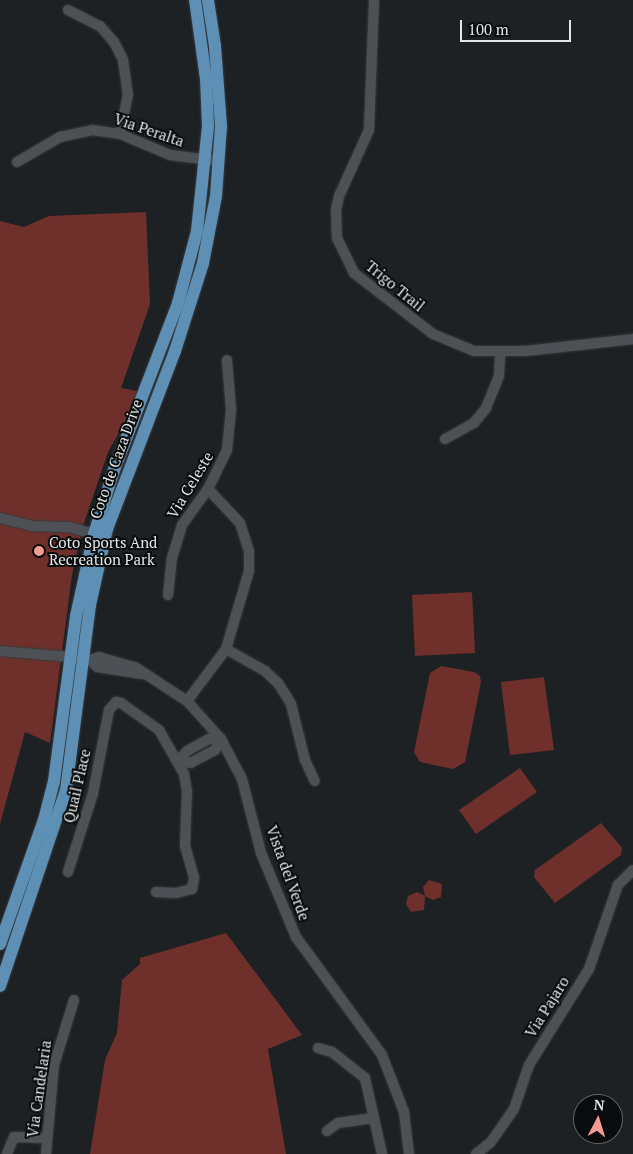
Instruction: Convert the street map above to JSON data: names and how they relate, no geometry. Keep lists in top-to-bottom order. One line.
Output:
{"streets":{"main road":["Coto de Caza Drive"],"street":["Via Peralta","Trigo Trail","Via Celeste","Quail Place","Vista del Verde","Via Pajaro","Via Candelaria"]},"crossings":[["Via Peralta","Coto de Caza Drive"],["Coto de Caza Drive","Vista del Verde"]],"places":["Coto Sports And Recreation Park"],"scale_bar":"100 m","north":"top"}
